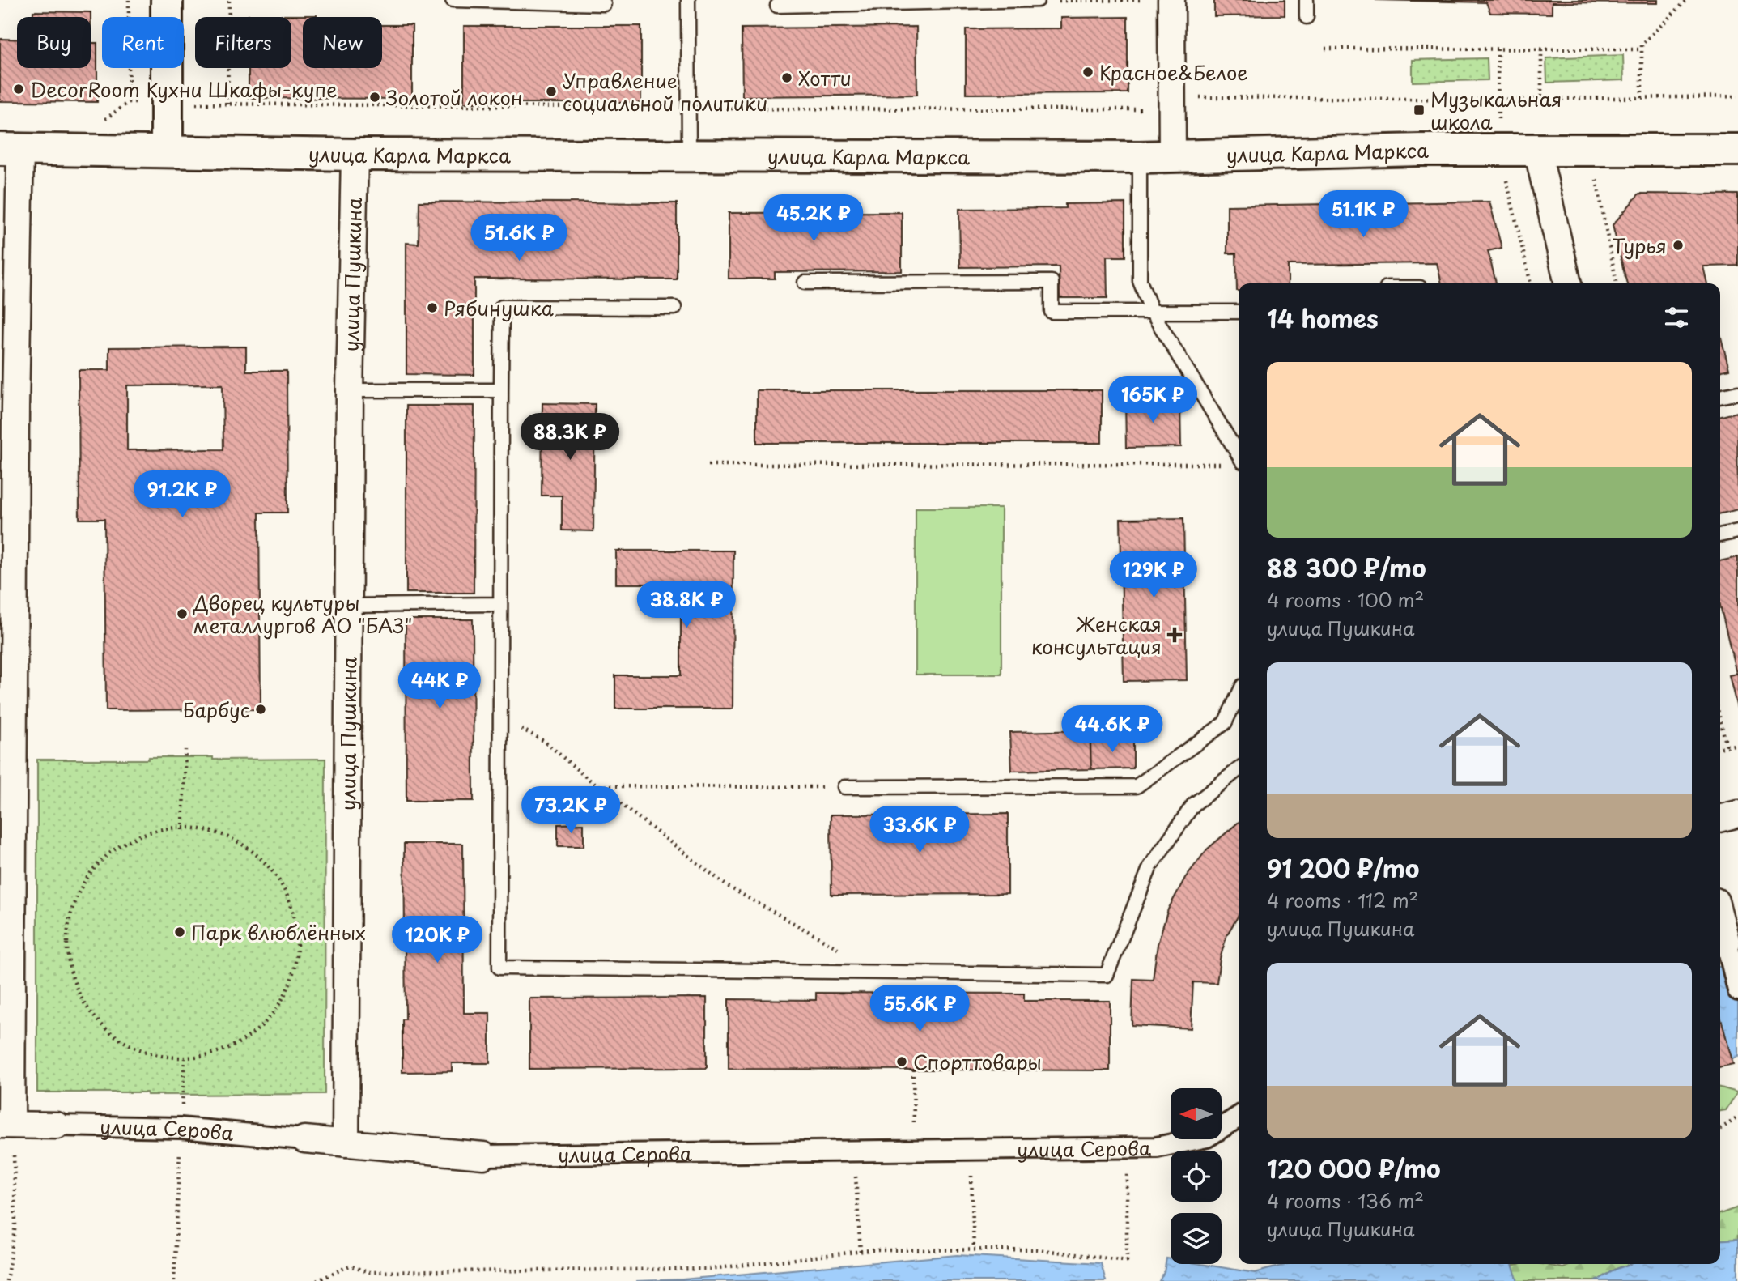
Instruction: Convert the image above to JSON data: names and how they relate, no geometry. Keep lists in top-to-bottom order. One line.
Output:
{"streets":{"main road":["улица Карла Маркса"],"street":["улица Пушкина","улица Серова"]},"crossings":[["улица Карла Маркса","улица Пушкина"],["улица Пушкина","улица Серова"]],"places":{"other":["Красное&Белое","Хотти","DecorRoom Кухни Шкафы-купе","Управление социальной политики","Золотой локон","Турья","Рябинушка","Дворец культуры металлургов АО \"БАЗ\"","Барбус","Парк влюблённых","Спорттовары"],"transit":["Музыкальная школа"],"health":["Женская консультация"]},"north":"left","page":{"chip":["Buy","Rent","Filters","New"],"price":["51.1K ₽","45.2K ₽","51.6K ₽","165K ₽","88.3K ₽","91.2K ₽","129K ₽","38.8K ₽","44K ₽","44.6K ₽","73.2K ₽","33.6K ₽","120K ₽","55.6K ₽"],"heading":"14 homes","list":[{"name":"88 300 ₽/mo","note":"4 rooms · 100 m² · улица Пушкина"},{"name":"91 200 ₽/mo","note":"4 rooms · 112 m² · улица Пушкина"},{"name":"120 000 ₽/mo","note":"4 rooms · 136 m² · улица Пушкина"}]}}
